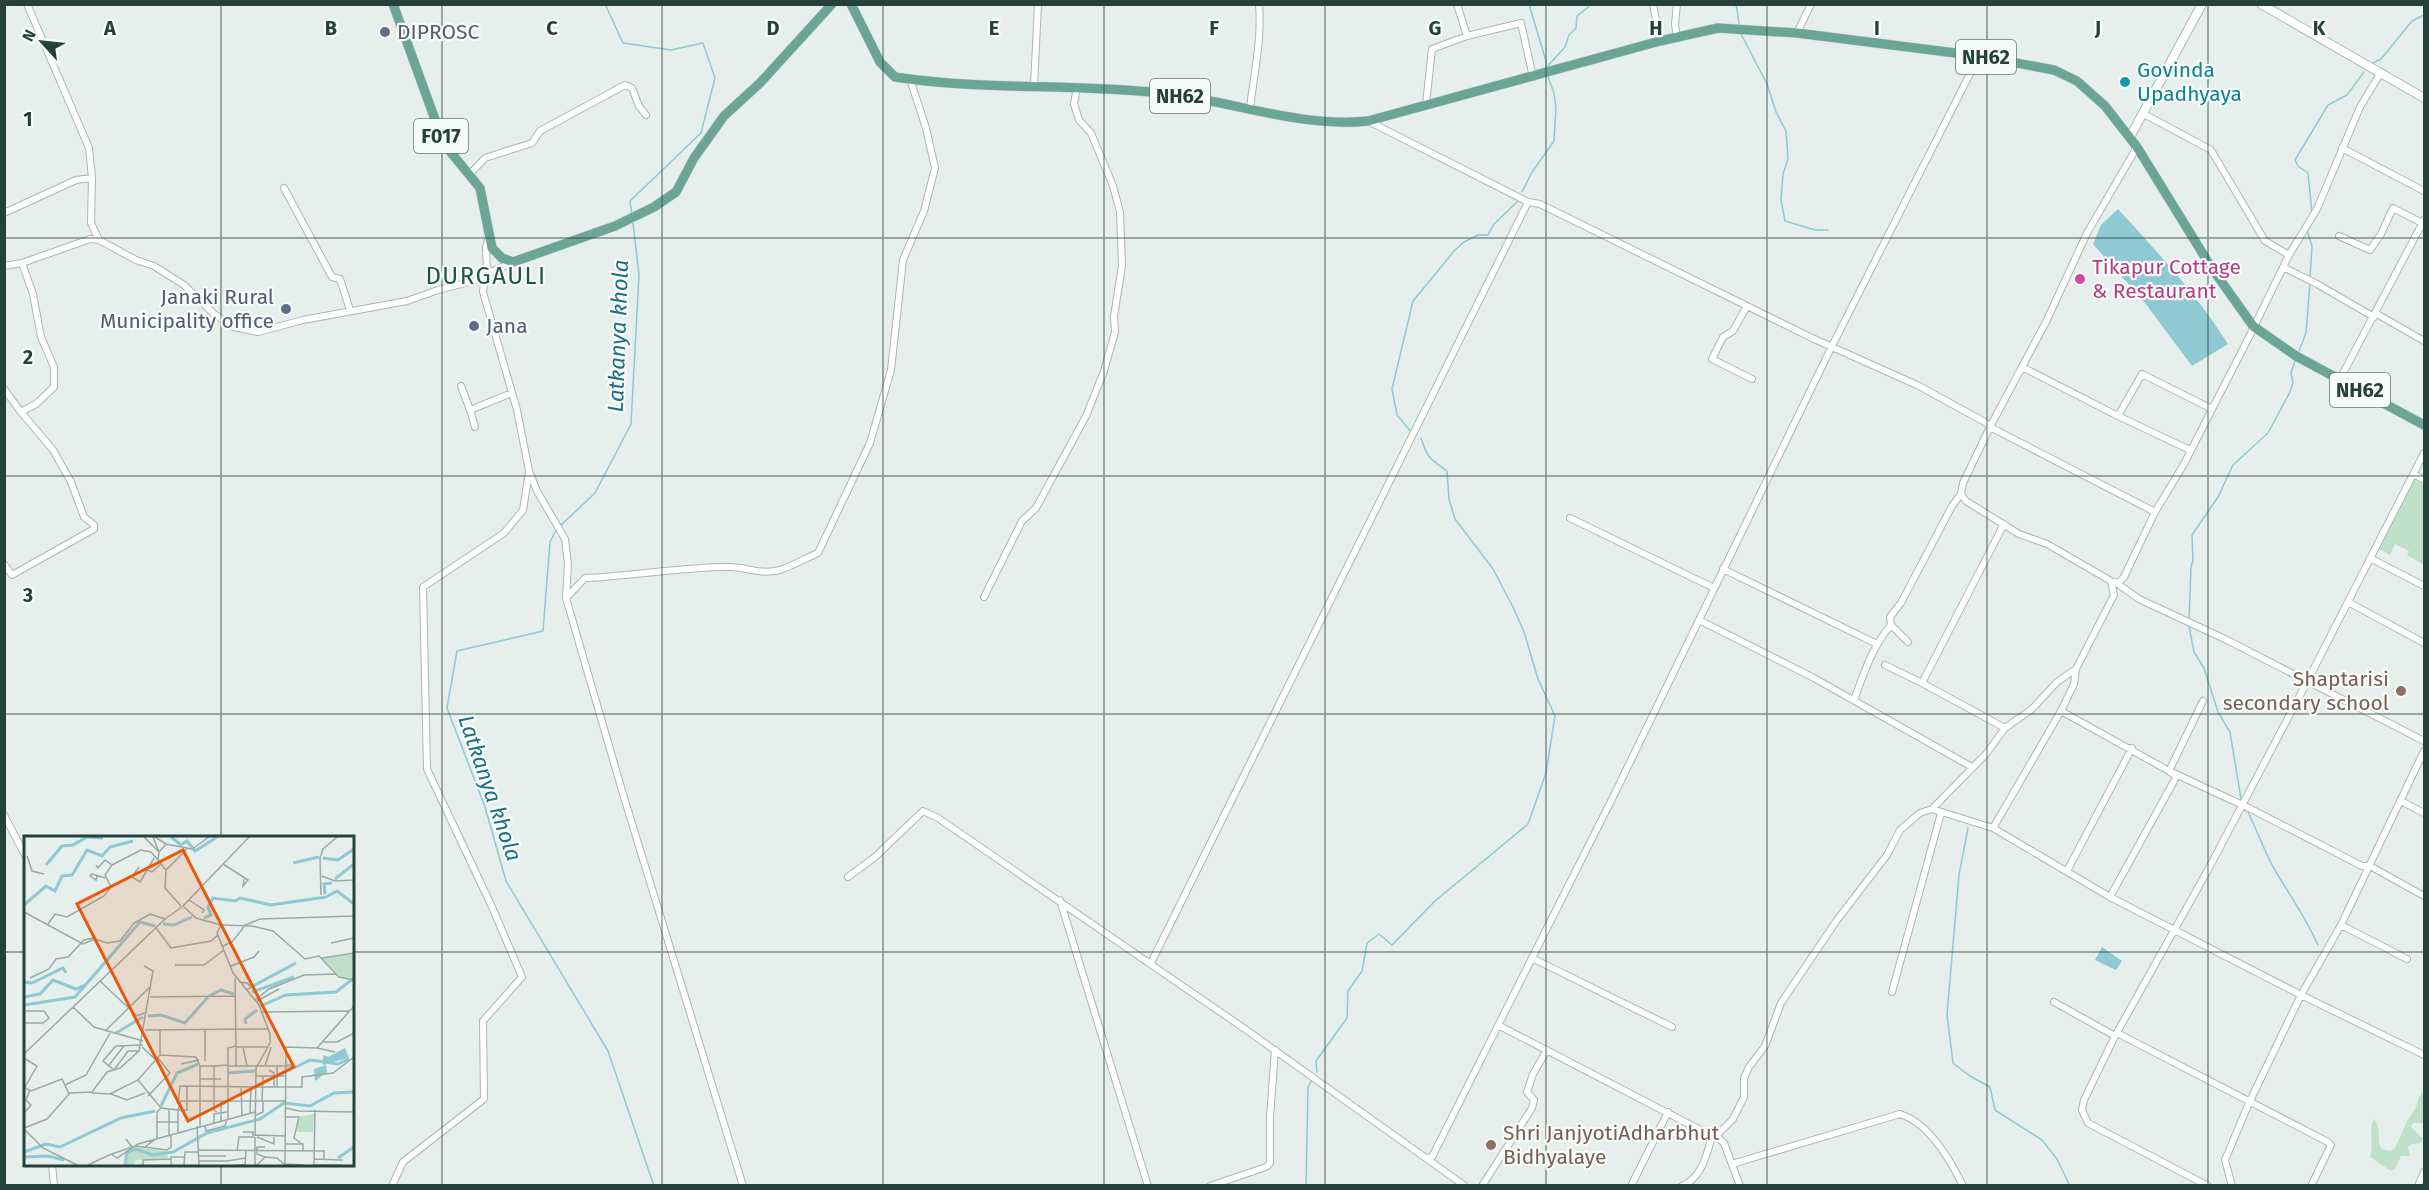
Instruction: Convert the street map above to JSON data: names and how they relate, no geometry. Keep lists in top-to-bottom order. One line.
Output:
{"streets":{"main road":["NH62","F017"]},"districts":["DURGAULI"],"water":["Latkanya khola"],"places":["DIPROSC","Govinda Upadhyaya","Tikapur Cottage & Restaurant","Janaki Rural Municipality office","Jana","Shaptarisi secondary school","Shri JanjyotiAdharbhut Bidhyalaye"],"north":"top left","grid":{"columns":["A","B","C","D","E","F","G","H","I","J","K"],"rows":["1","2","3"]}}
